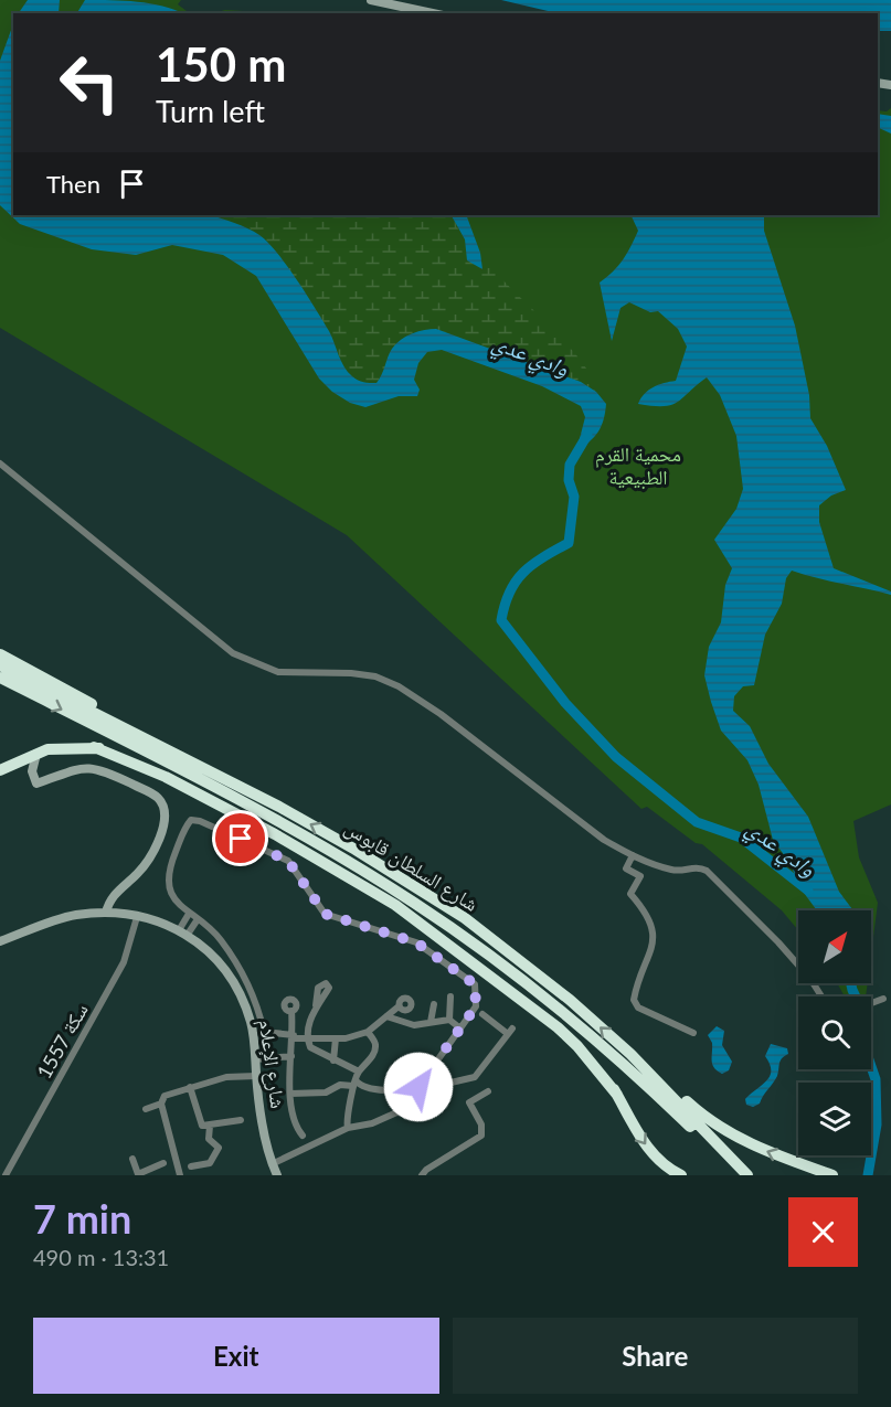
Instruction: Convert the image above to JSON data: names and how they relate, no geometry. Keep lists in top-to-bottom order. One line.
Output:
{"streets":{"highway":["شارع السلطان قابوس"],"main road":["شارع الإعلام"],"street":["سكة 1557"]},"crossings":[["سكة 1557","شارع الإعلام"]],"water":["وادي عدي"],"parks":["محمية القرم الطبيعية"],"north":"top right","page":{"turn":["150 m","Turn left"],"then":"Then","heading":["7 min","490 m · 13:31"],"buttons":["Exit","Share"]}}
